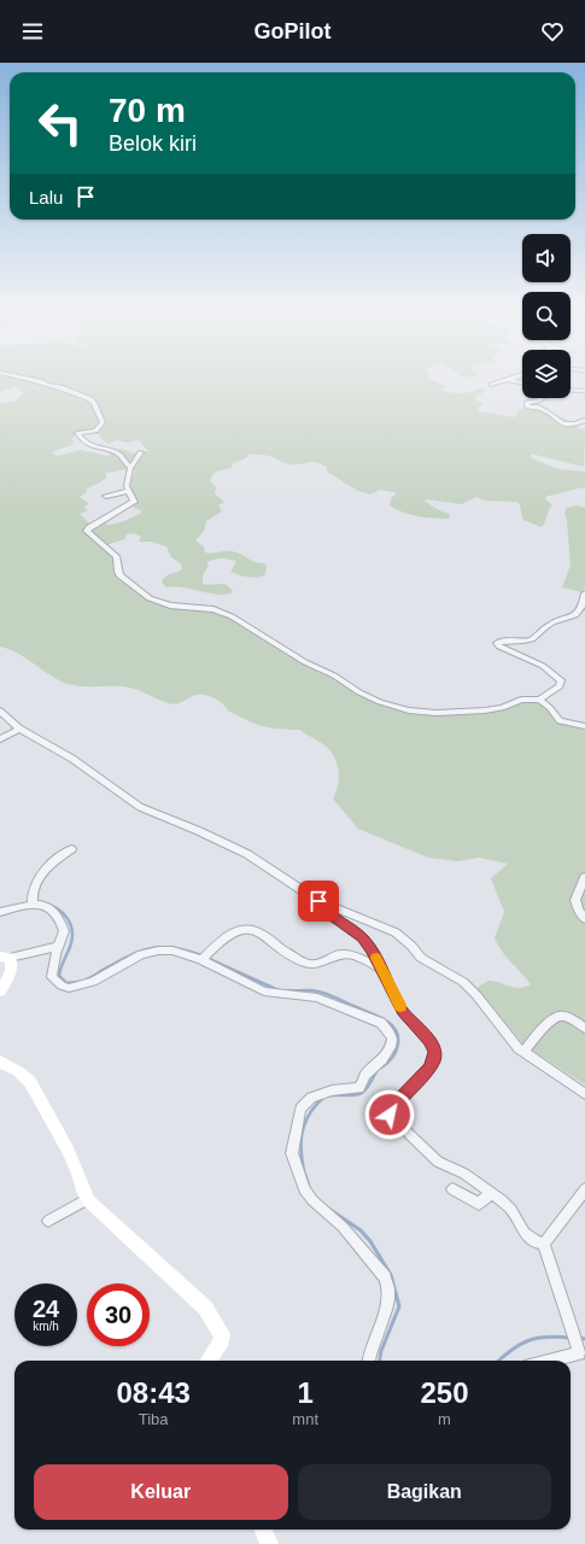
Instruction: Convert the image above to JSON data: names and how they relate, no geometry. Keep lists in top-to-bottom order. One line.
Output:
{"page":{"header":"GoPilot","turn":["70 m","Belok kiri"],"then":"Lalu","speed":"24 km/h","limit":"30","eta":["08:43","Tiba","1","mnt","250","m"],"buttons":["Keluar","Bagikan"]}}
